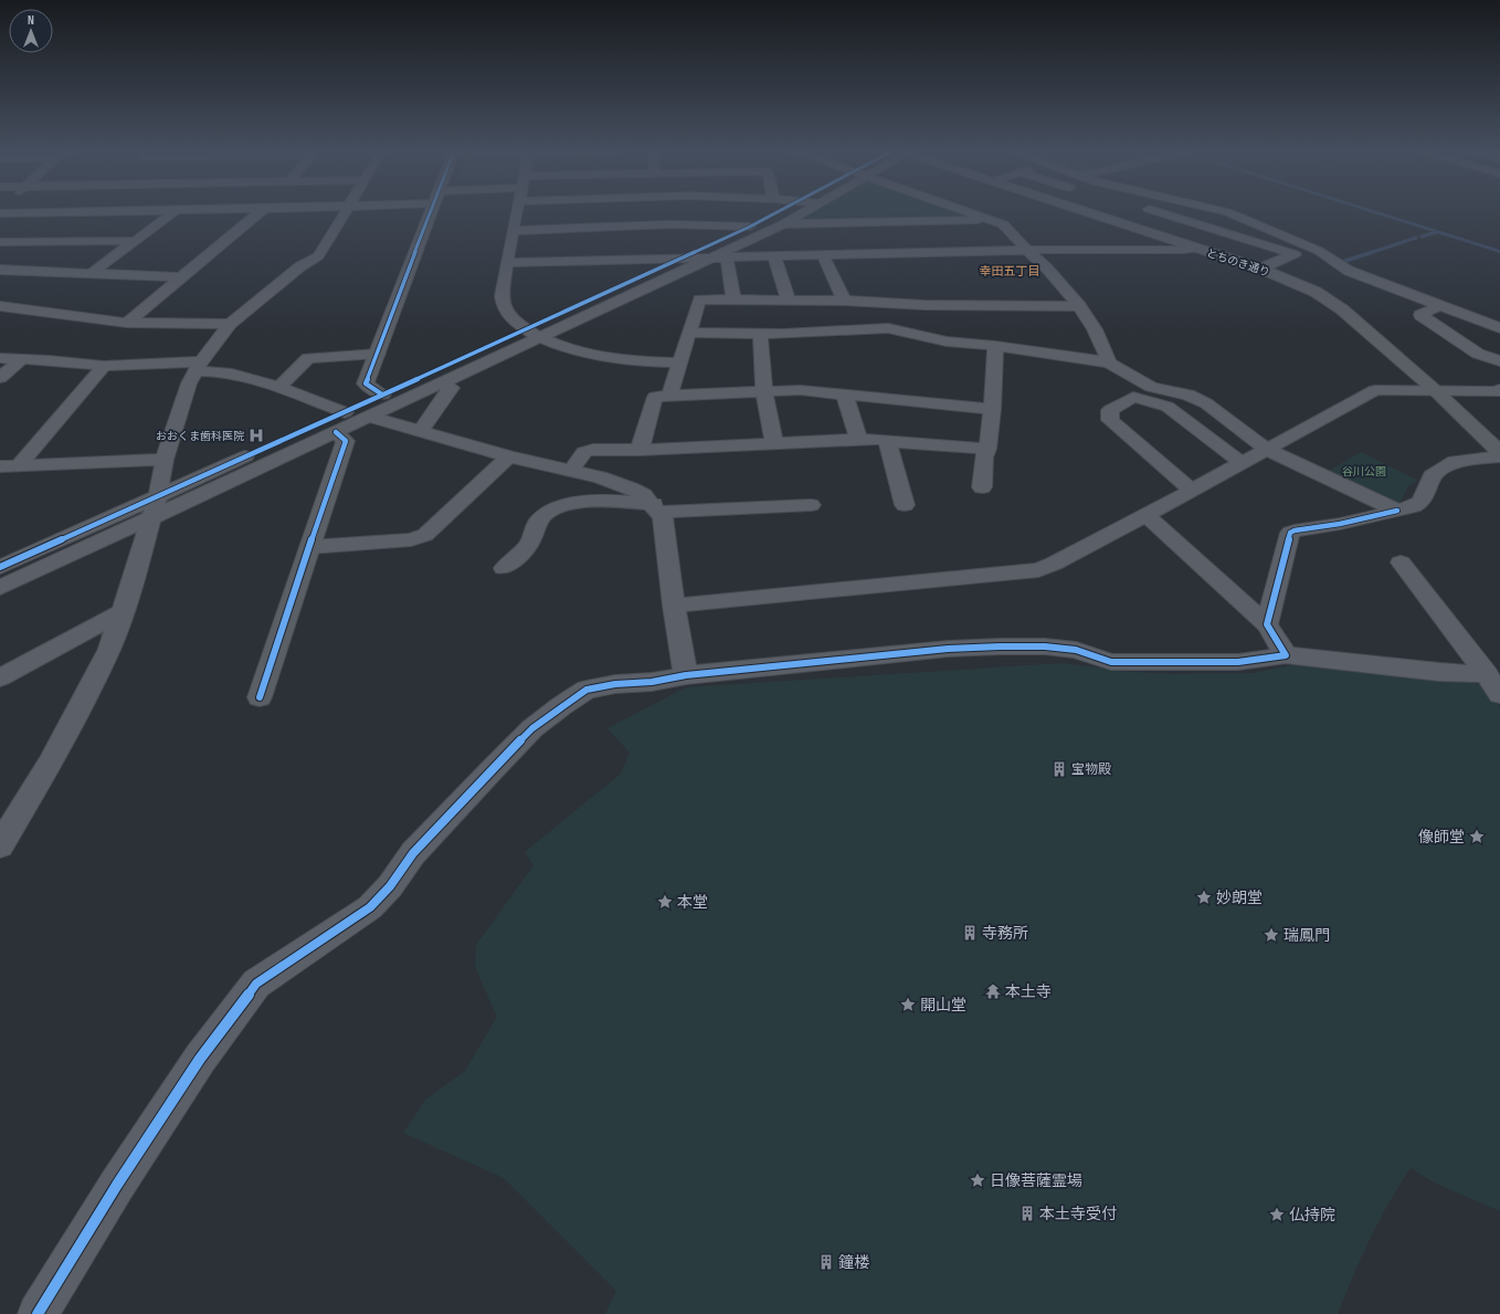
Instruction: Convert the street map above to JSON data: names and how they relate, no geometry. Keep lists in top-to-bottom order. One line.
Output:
{"streets":{"street":["とちのき通り"]},"districts":["幸田五丁目"],"parks":["谷川公園"],"places":{"hospital":["おおくま歯科医院"],"building":["宝物殿","寺務所","本土寺受付","鐘楼"],"place":["像師堂","妙朗堂","本堂","瑞鳳門","開山堂","日像菩薩霊場","仏持院"],"temple":["本土寺"]},"north":"top"}
